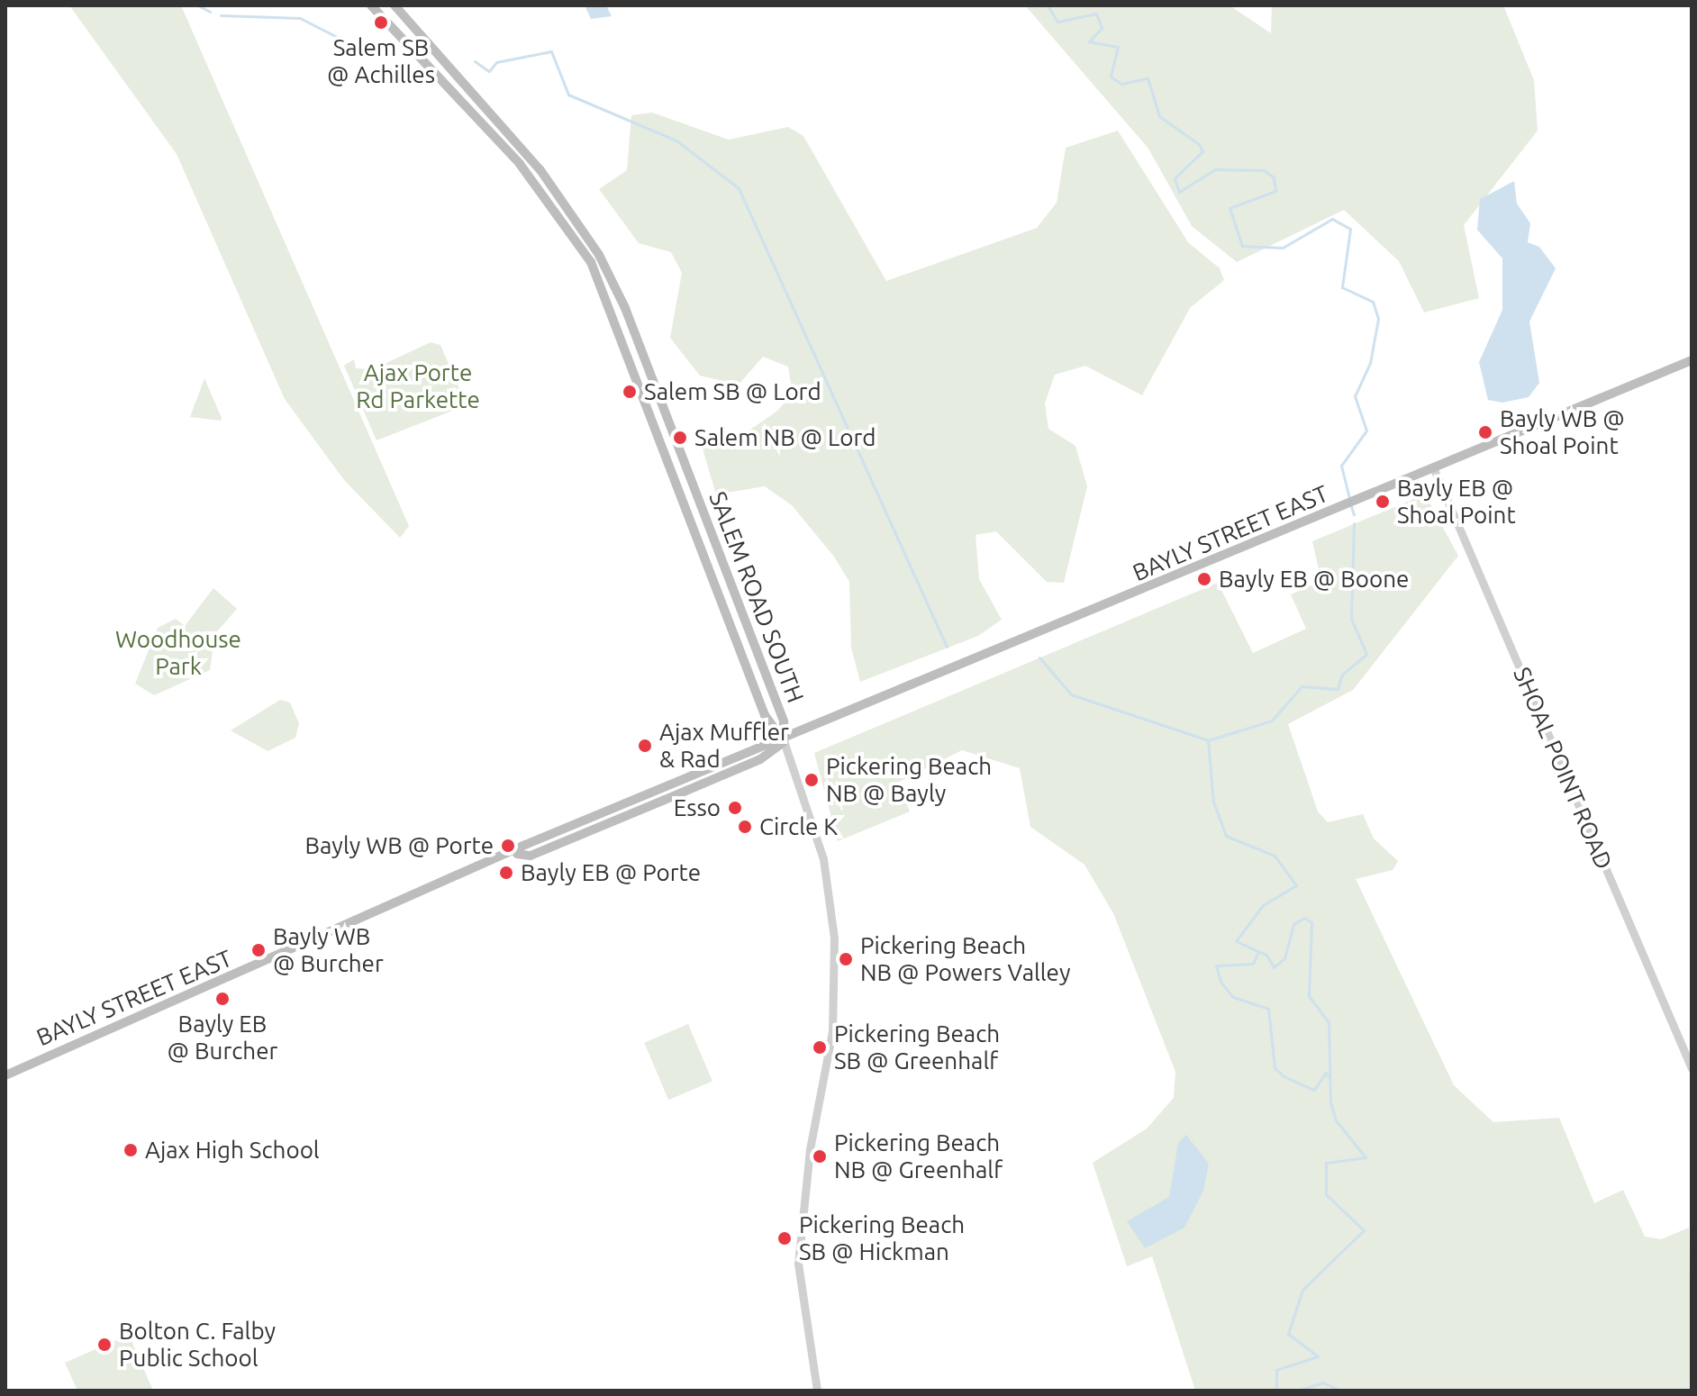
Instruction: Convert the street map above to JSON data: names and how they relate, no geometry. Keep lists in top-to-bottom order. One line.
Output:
{"streets":{"main road":["BAYLY STREET EAST","SALEM ROAD SOUTH"],"street":["SHOAL POINT ROAD"]},"crossings":[["BAYLY STREET EAST","SALEM ROAD SOUTH"],["BAYLY STREET EAST","SHOAL POINT ROAD"]],"parks":["Ajax Porte Rd Parkette","Woodhouse Park"],"places":["Salem SB @ Achilles","Salem SB @ Lord","Bayly WB @ Shoal Point","Salem NB @ Lord","Bayly EB @ Shoal Point","Bayly EB @ Boone","Ajax Muffler & Rad","Pickering Beach NB @ Bayly","Esso","Circle K","Bayly WB @ Porte","Bayly EB @ Porte","Bayly WB @ Burcher","Pickering Beach NB @ Powers Valley","Bayly EB @ Burcher","Pickering Beach SB @ Greenhalf","Ajax High School","Pickering Beach NB @ Greenhalf","Pickering Beach SB @ Hickman","Bolton C. Falby Public School"]}
